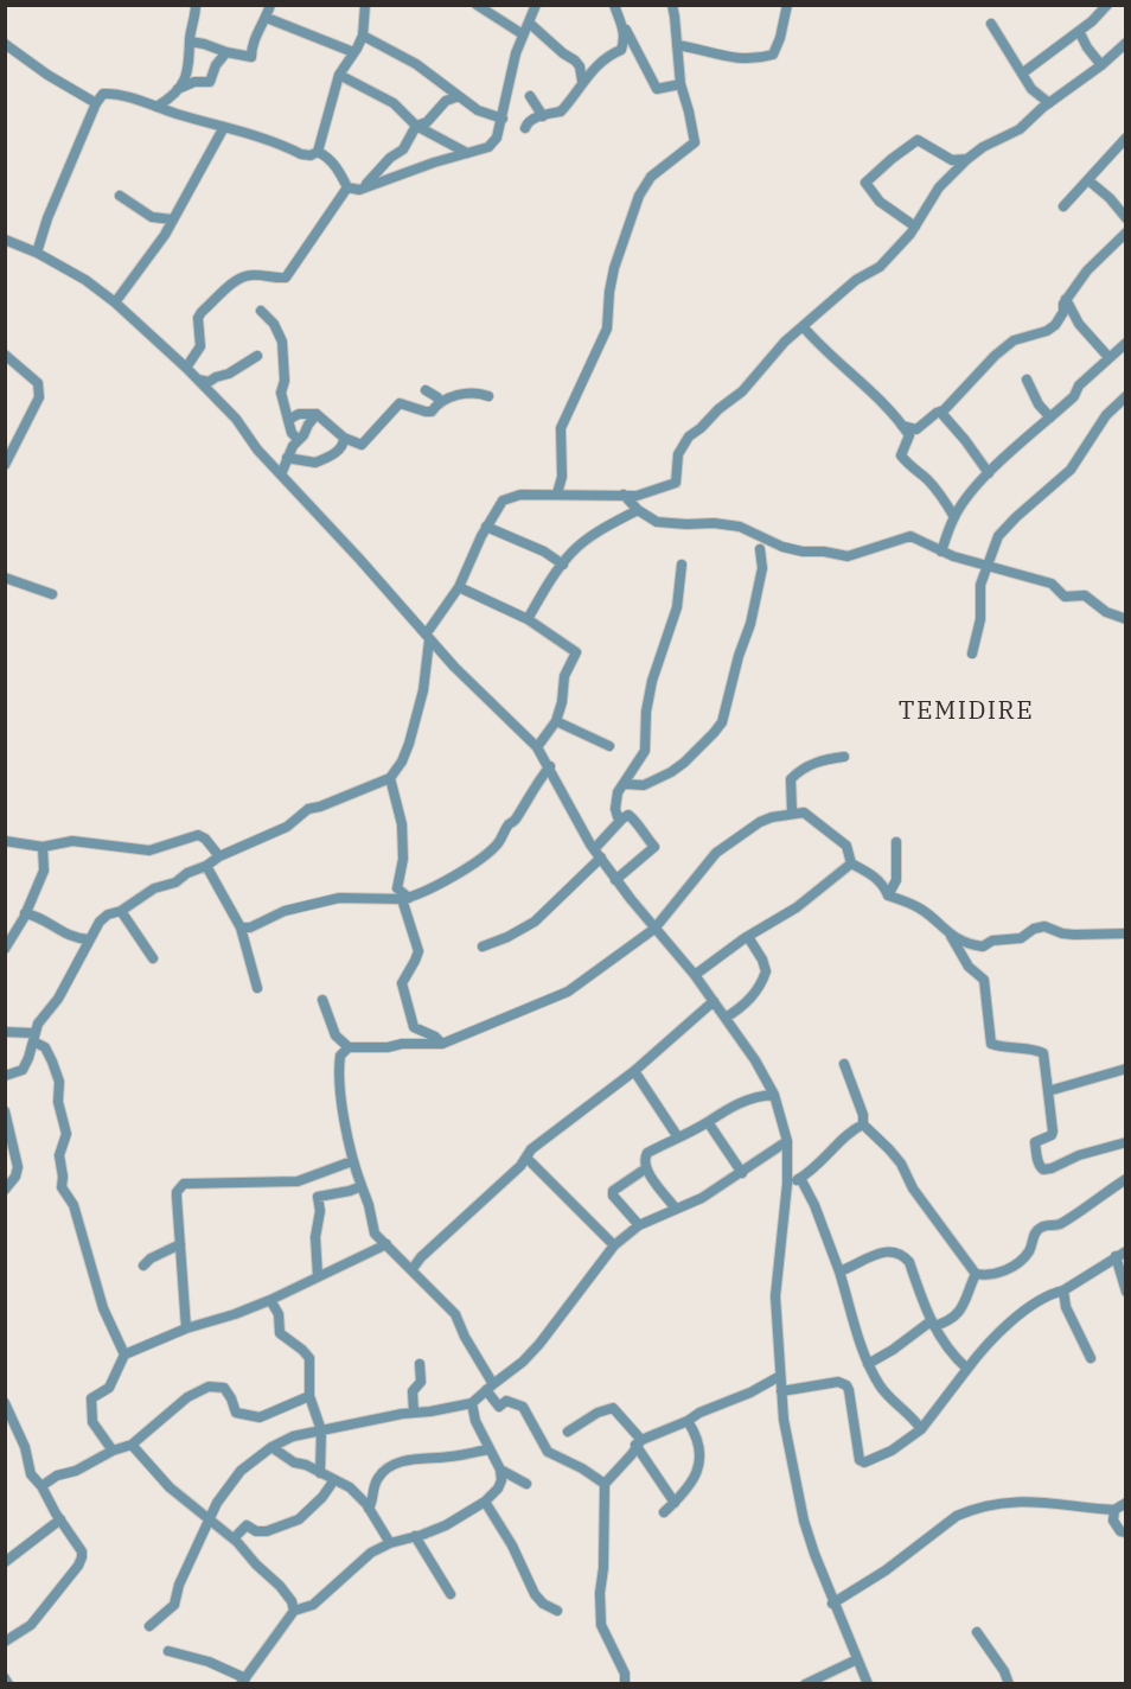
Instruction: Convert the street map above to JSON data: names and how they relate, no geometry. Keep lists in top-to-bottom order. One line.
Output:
{"districts":["TEMIDIRE"]}
